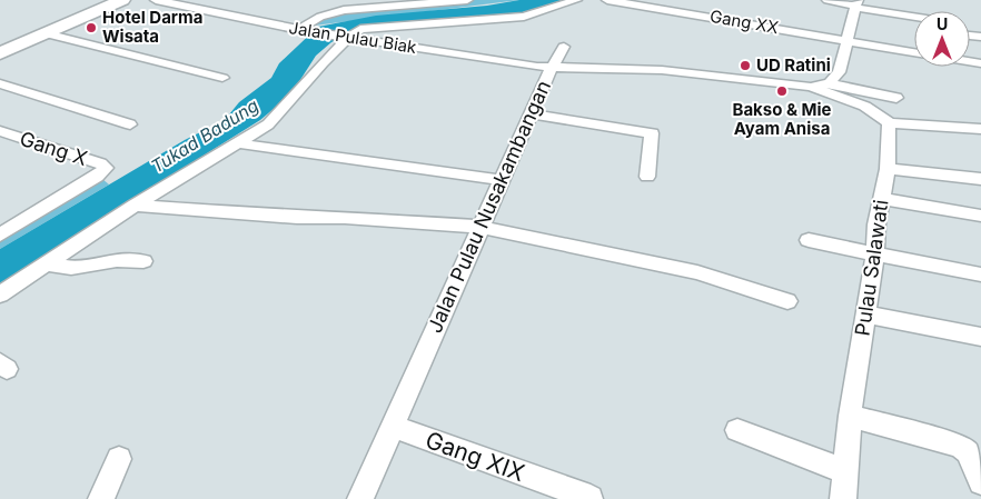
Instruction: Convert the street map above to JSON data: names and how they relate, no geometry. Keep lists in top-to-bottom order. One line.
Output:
{"streets":{"street":["Gang XX","Jalan Pulau Biak","Gang X","Jalan Pulau Nusakambangan","Pulau Salawati","Gang XIX"]},"crossings":[["Jalan Pulau Biak","Jalan Pulau Nusakambangan"],["Jalan Pulau Nusakambangan","Gang XIX"]],"water":["Tukad Badung"],"places":["Hotel Darma Wisata","UD Ratini","Bakso & Mie Ayam Anisa"],"north":"top"}
